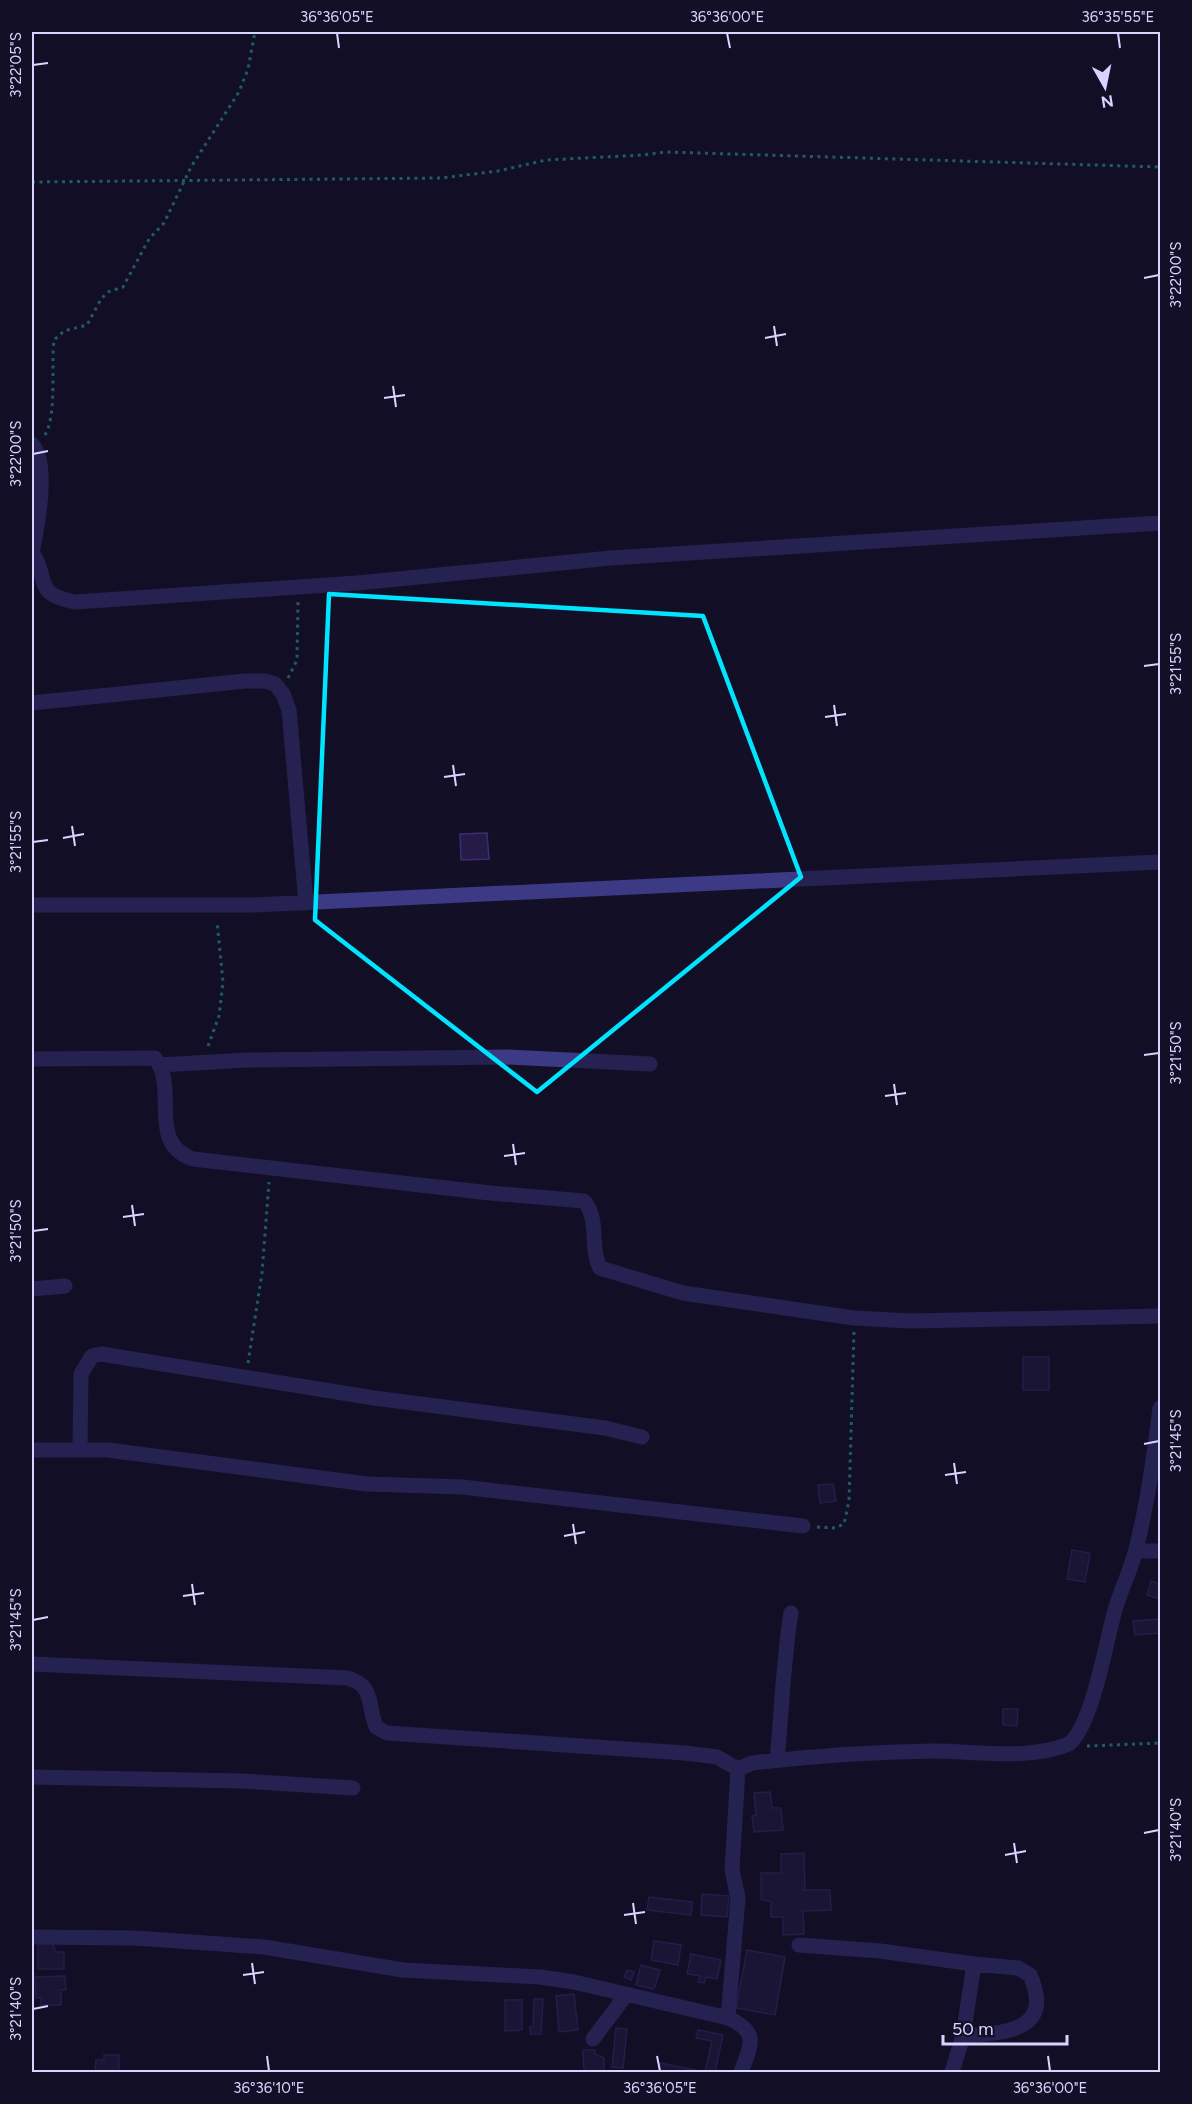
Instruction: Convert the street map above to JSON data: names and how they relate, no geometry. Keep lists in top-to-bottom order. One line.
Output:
{"scale_bar":"50 m","north":"bottom","coordinates":["36°36'05\"E","36°36'00\"E","36°35'55\"E","3°22'05\"S","3°22'00\"S","3°21'55\"S","3°21'50\"S","3°21'45\"S","3°21'40\"S","36°36'10\"E"]}
